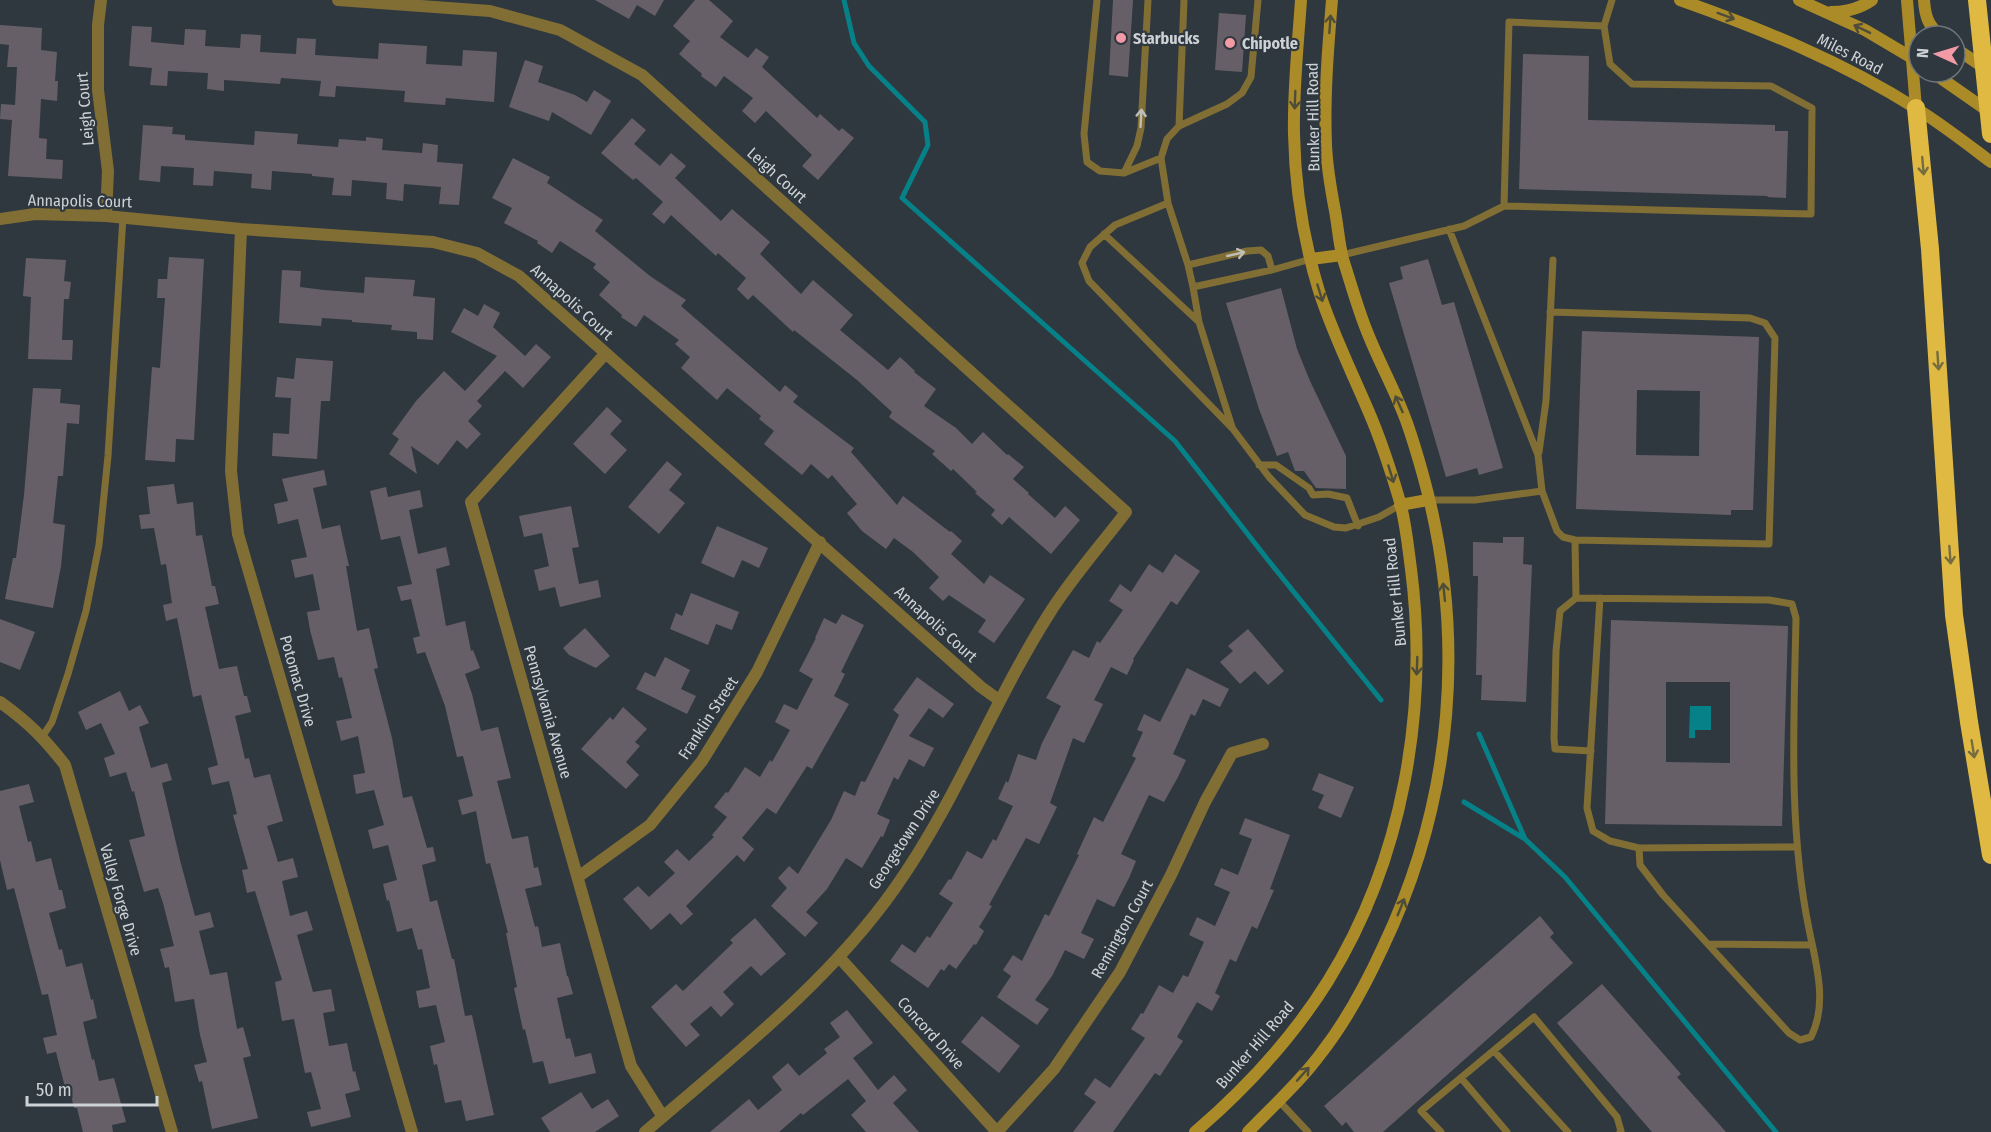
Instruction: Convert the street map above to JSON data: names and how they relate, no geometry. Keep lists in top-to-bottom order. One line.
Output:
{"streets":{"main road":["Miles Road","Bunker Hill Road"],"street":["Leigh Court","Annapolis Court","Potomac Drive","Pennsylvania Avenue","Franklin Street","Georgetown Drive","Valley Forge Drive","Remington Court","Concord Drive"]},"crossings":[["Leigh Court","Annapolis Court"],["Leigh Court","Georgetown Drive"],["Annapolis Court","Potomac Drive"],["Annapolis Court","Pennsylvania Avenue"],["Annapolis Court","Franklin Street"],["Annapolis Court","Georgetown Drive"],["Pennsylvania Avenue","Franklin Street"],["Pennsylvania Avenue","Georgetown Drive"],["Georgetown Drive","Concord Drive"],["Remington Court","Concord Drive"]],"places":["Starbucks","Chipotle"],"scale_bar":"50 m","north":"left"}
